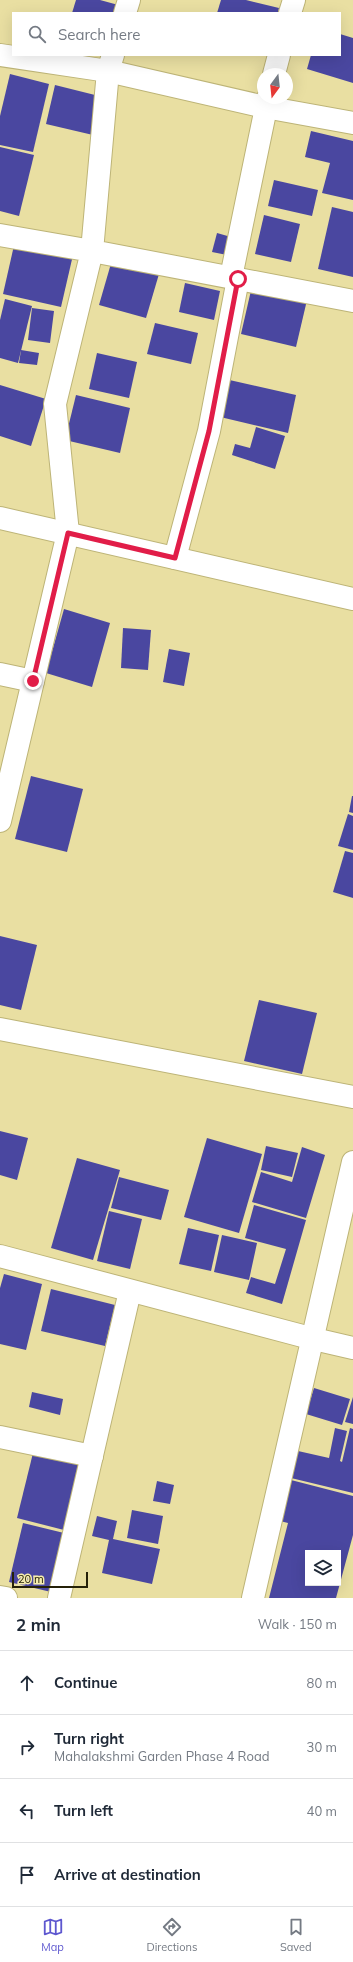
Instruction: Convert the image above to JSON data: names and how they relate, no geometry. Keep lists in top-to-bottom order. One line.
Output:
{"scale_bar":"20 m","north":"bottom","page":{"search":"Search here","scale":"20 m","heading":["2 min","Walk · 150 m"],"list":[["Continue","80 m"],["Turn right","Mahalakshmi Garden Phase 4 Road","30 m"],["Turn left","40 m"],"Arrive at destination"],"nav":["Map","Directions","Saved"]}}
